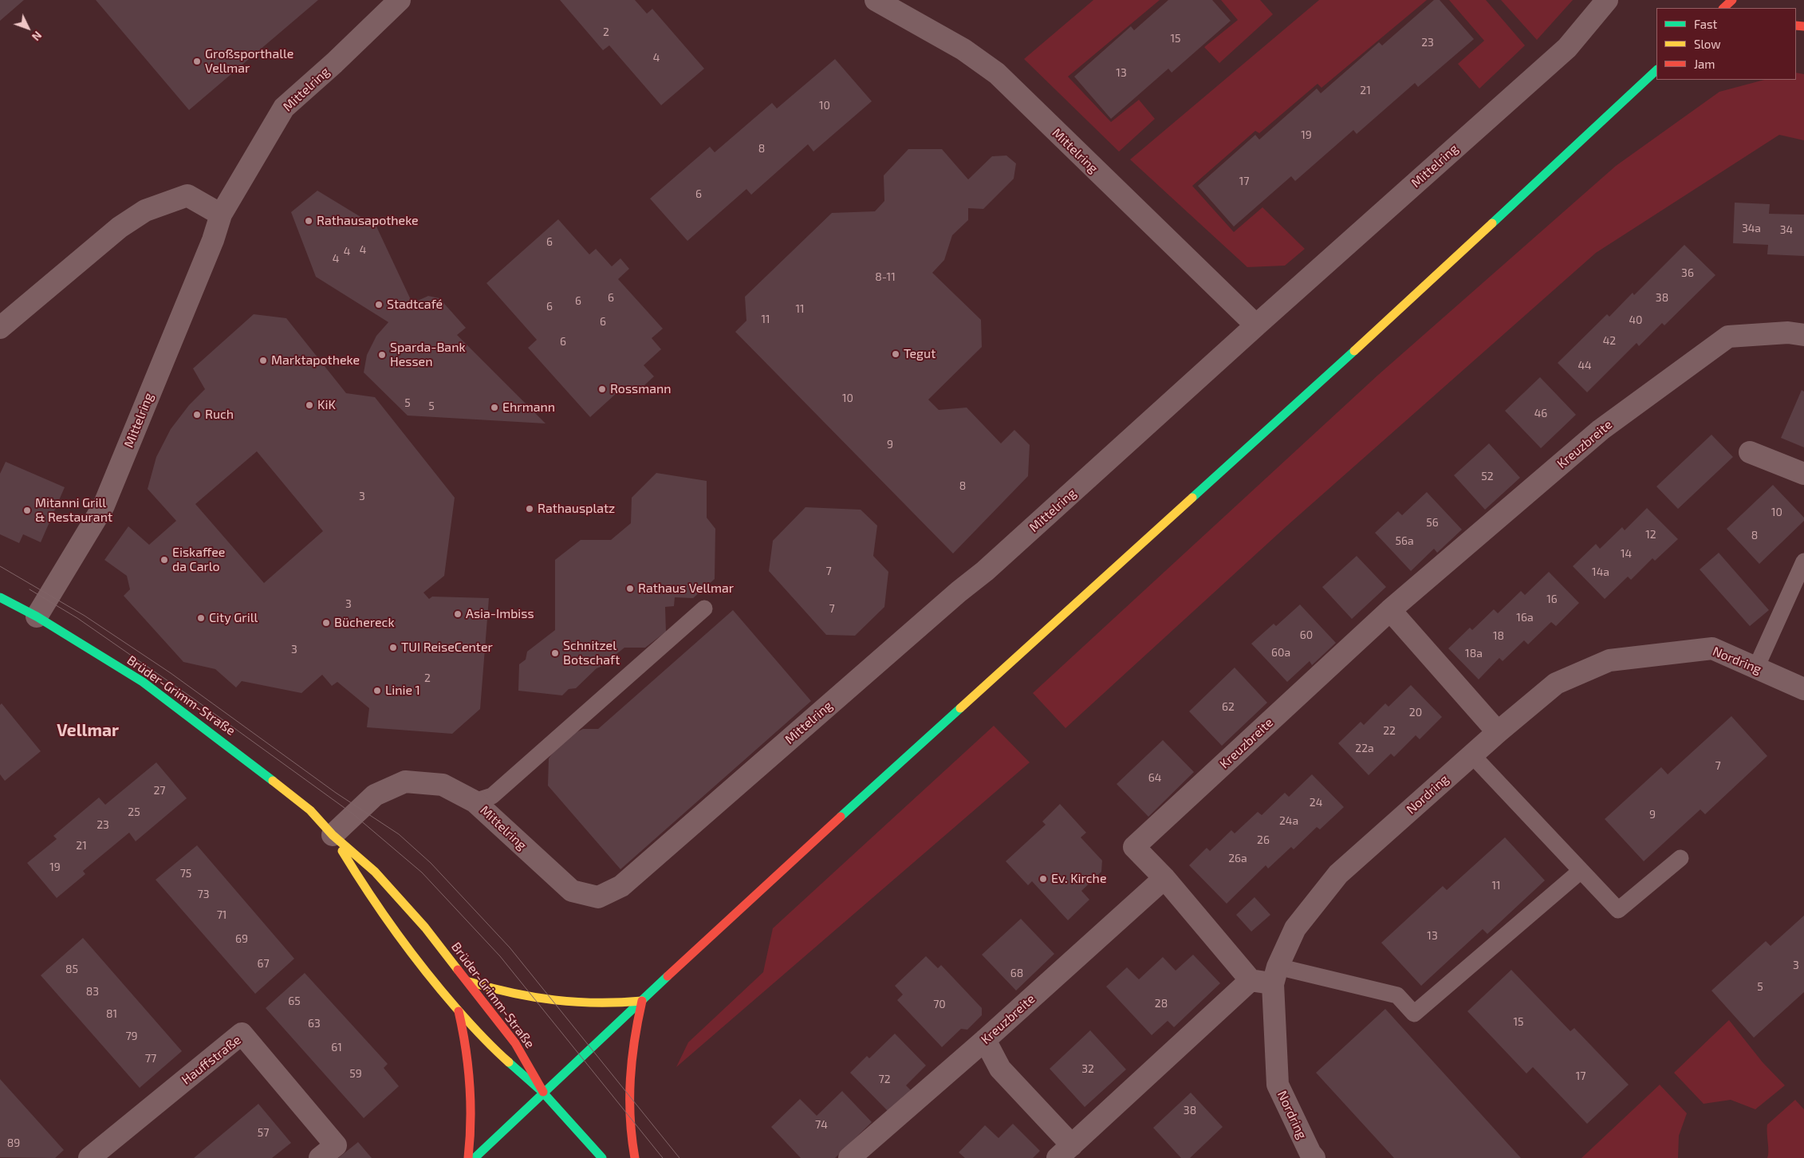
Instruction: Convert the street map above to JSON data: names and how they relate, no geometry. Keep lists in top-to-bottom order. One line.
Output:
{"streets":{"main road":["Brüder-Grimm-Straße"],"street":["Mittelring","Kreuzbreite","Nordring","Hauffstraße"]},"crossings":[["Mittelring","Brüder-Grimm-Straße"]],"districts":["Vellmar"],"places":["Großsporthalle Vellmar","Rathausapotheke","Stadtcafé","Tegut","Sparda-Bank Hessen","Marktapotheke","Rossmann","KiK","Ehrmann","Ruch","Rathausplatz","Mitanni Grill & Restaurant","Eiskaffee da Carlo","Rathaus Vellmar","Asia-Imbiss","City Grill","Büchereck","TUI ReiseCenter","Schnitzel Botschaft","Linie 1","Ev. Kirche"],"house_numbers":["2","15","23","4","13","21","10","19","8","17","6","34a","34","6","4","4","4","36","8-11","6","38","6","6","11","11","40","6","42","6","44","10","5","5","46","9","52","8","3","10","56","12","8","56a","14","7","14a","16","3","7","16a","60","18","3","60a","18a","2","62","20","22","22a","7","64","27","24","25","9","24a","23","26","21","26a","19","75","11","73","71","13","69","67","3","85","68","5","83","65","28","70","81","15","63","79","61","77","32","59","17","72","38","74","57","89"],"legend":["Fast","Slow","Jam"],"north":"bottom right"}
